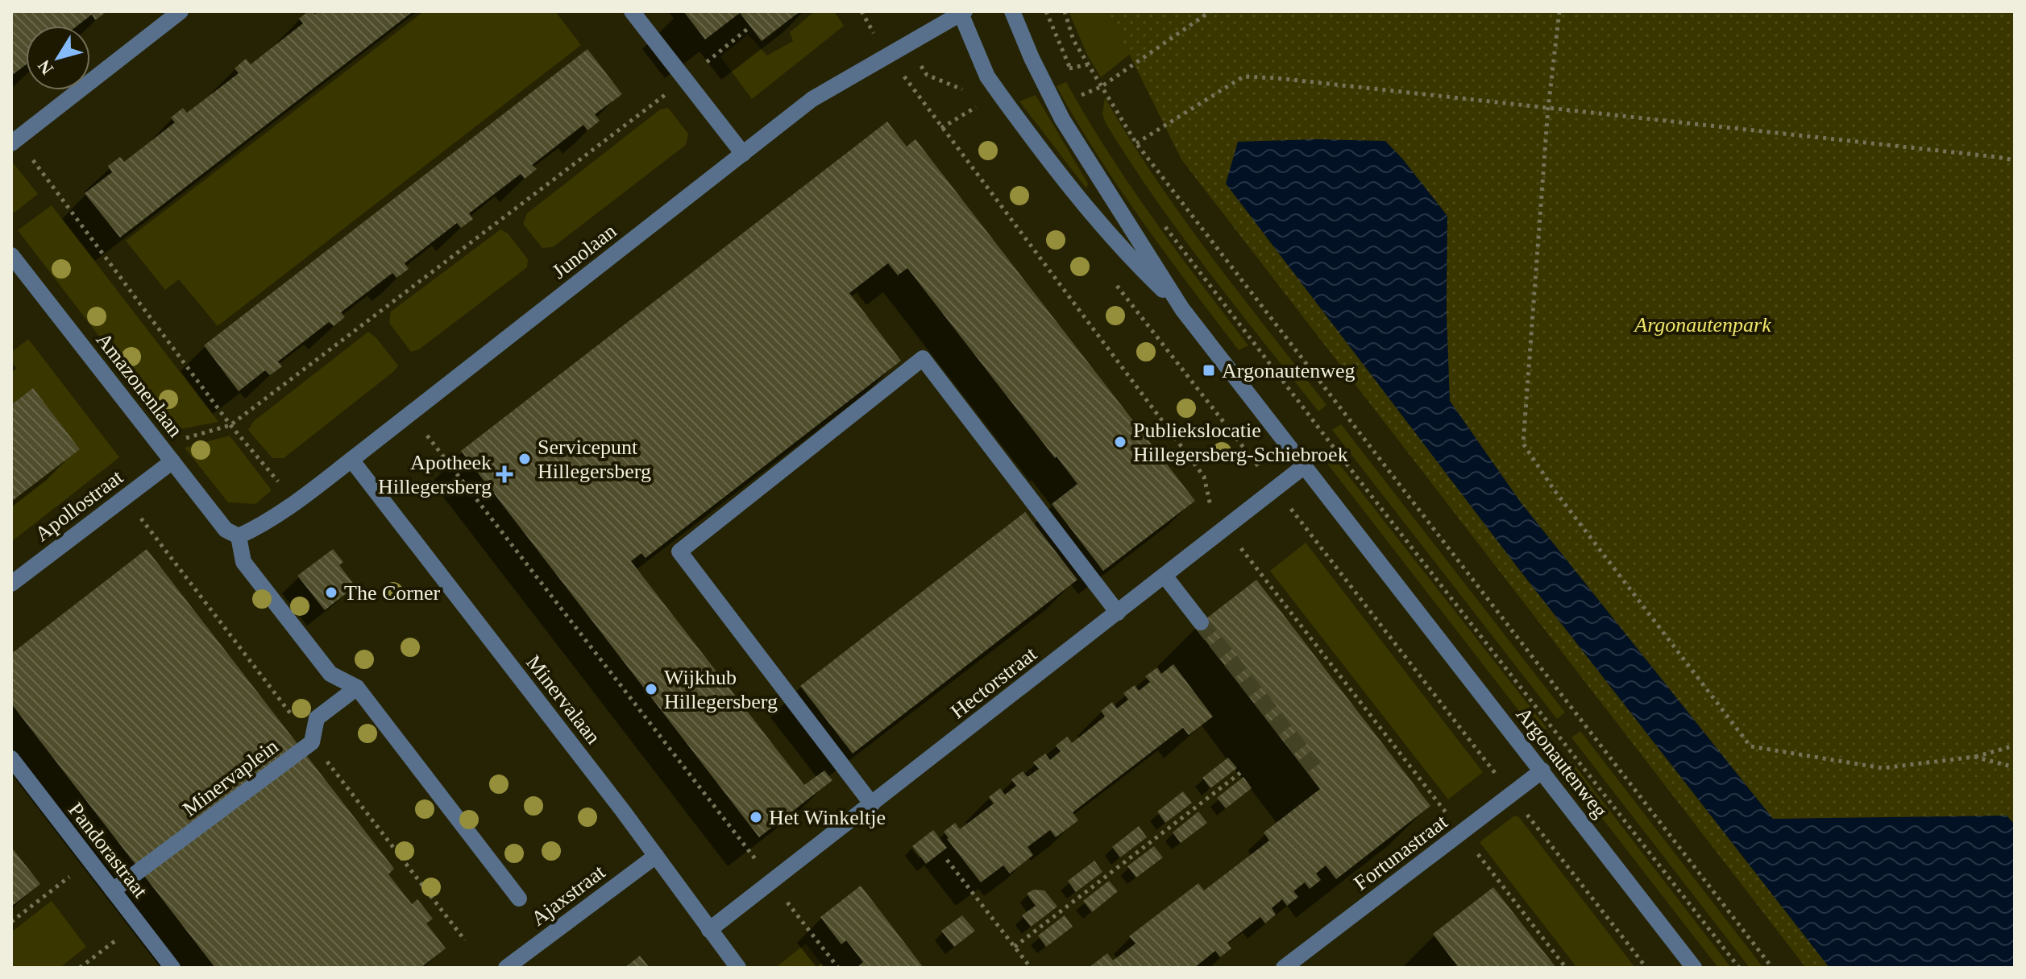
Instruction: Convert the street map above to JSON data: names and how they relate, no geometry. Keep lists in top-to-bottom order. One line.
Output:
{"streets":{"street":["Junolaan","Amazonenlaan","Apollostraat","Hectorstraat","Minervalaan","Argonautenweg","Minervaplein","Pandorastraat","Fortunastraat","Ajaxstraat"]},"crossings":[["Junolaan","Amazonenlaan"],["Junolaan","Minervalaan"],["Junolaan","Argonautenweg"],["Amazonenlaan","Apollostraat"],["Hectorstraat","Minervalaan"],["Hectorstraat","Argonautenweg"],["Minervalaan","Ajaxstraat"],["Argonautenweg","Fortunastraat"],["Minervaplein","Pandorastraat"]],"parks":["Argonautenpark"],"places":{"transit":["Argonautenweg"],"other":["Publiekslocatie Hillegersberg-Schiebroek","Servicepunt Hillegersberg","The Corner","Wijkhub Hillegersberg","Het Winkeltje"],"health":["Apotheek Hillegersberg"]},"north":"bottom left"}
